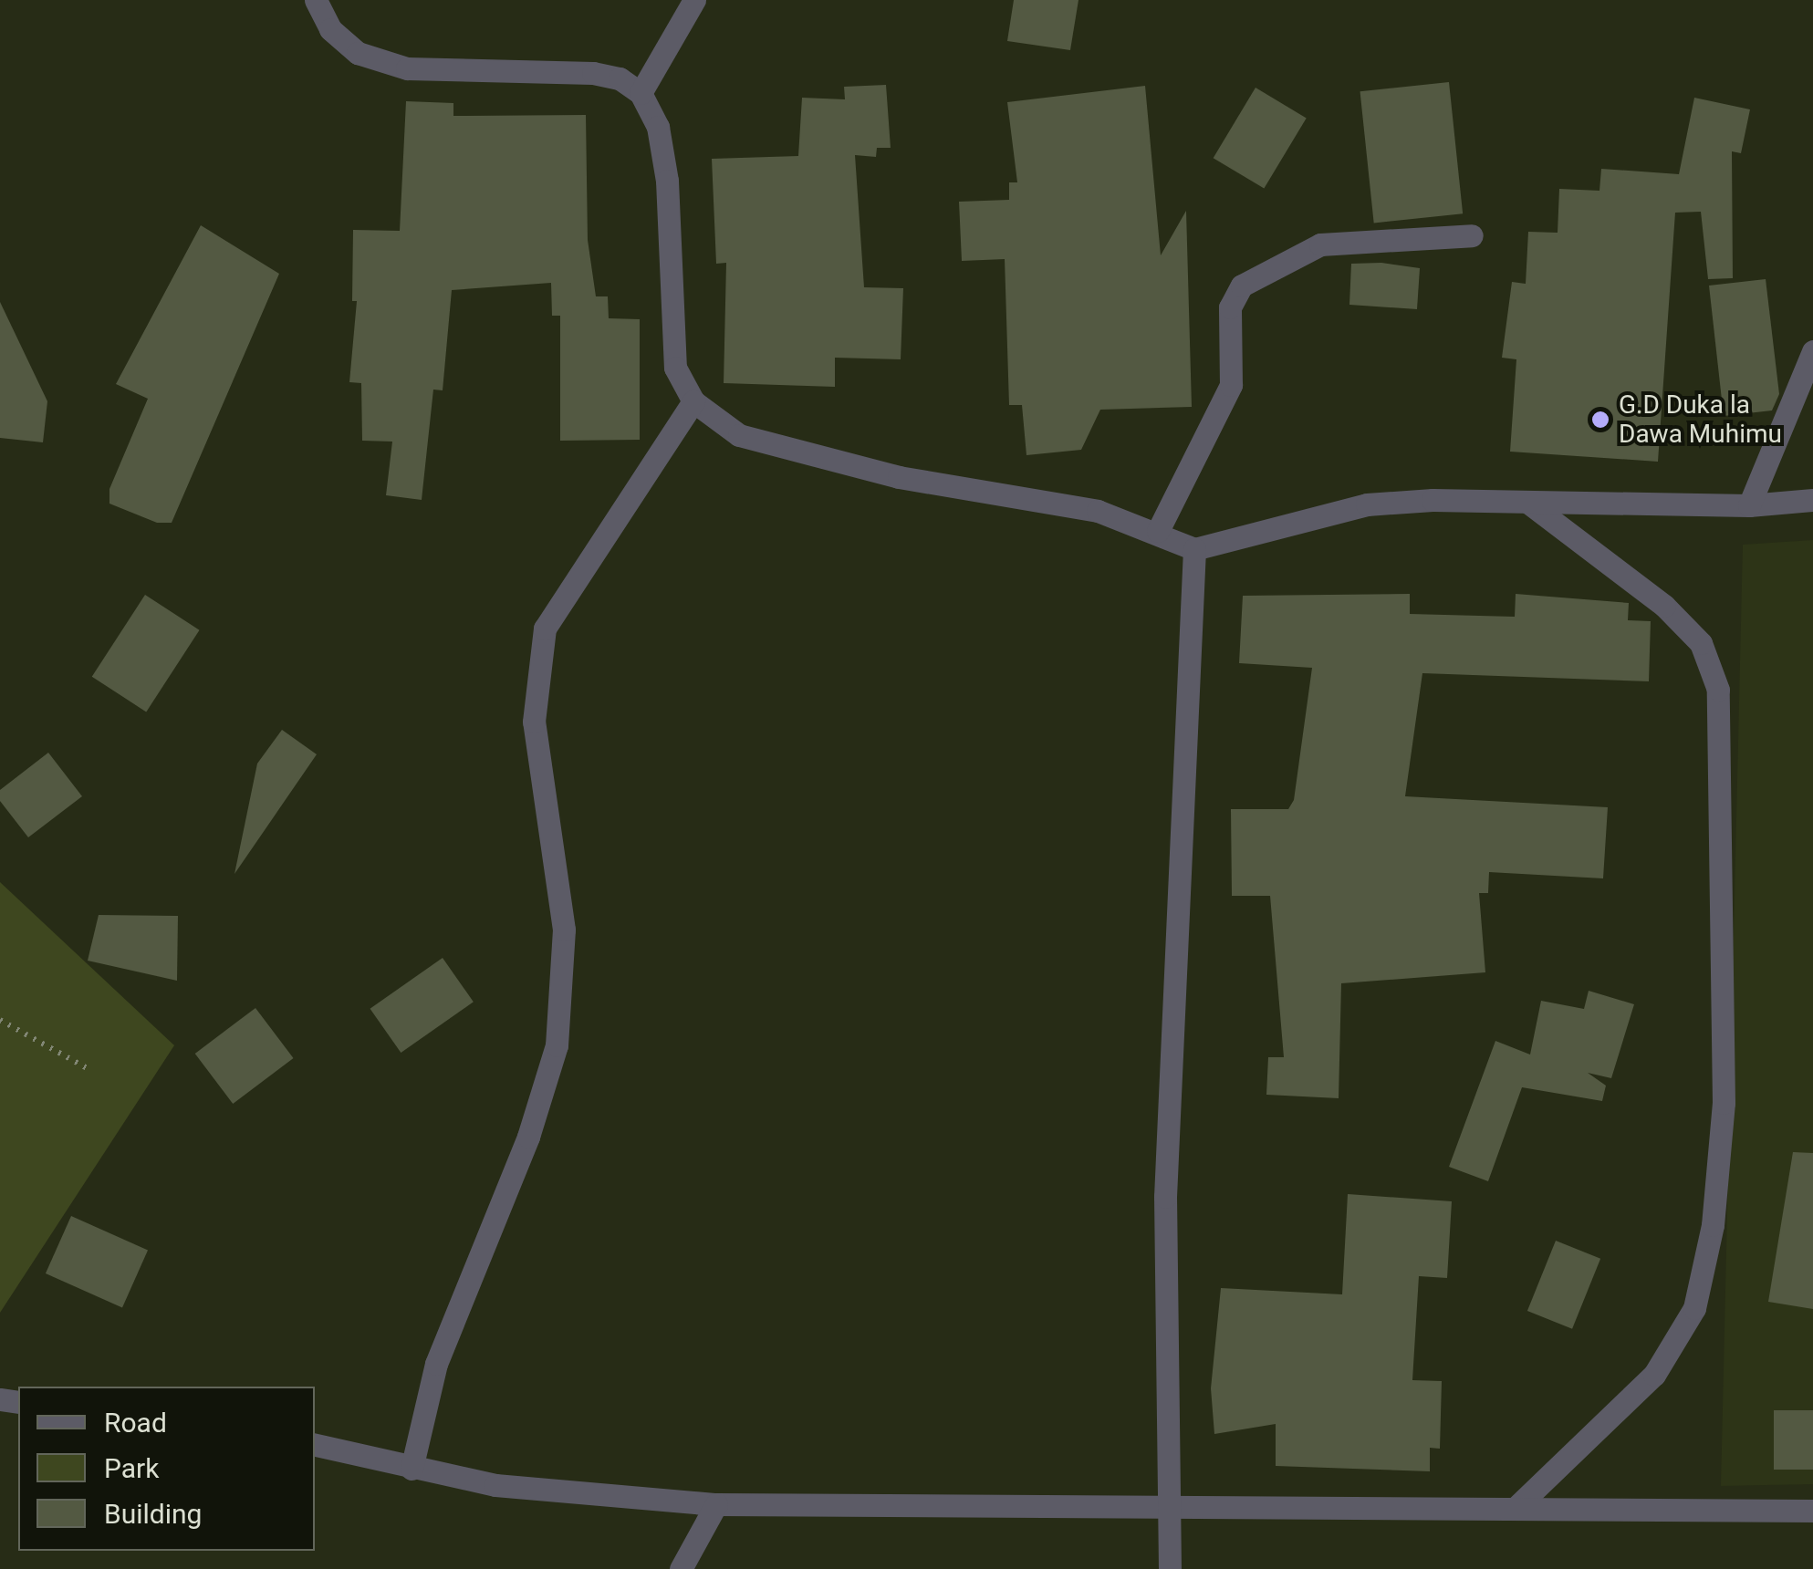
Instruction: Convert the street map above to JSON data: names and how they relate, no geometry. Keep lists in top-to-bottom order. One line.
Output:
{"places":["G.D Duka la Dawa Muhimu"],"legend":["Road","Park","Building"]}
